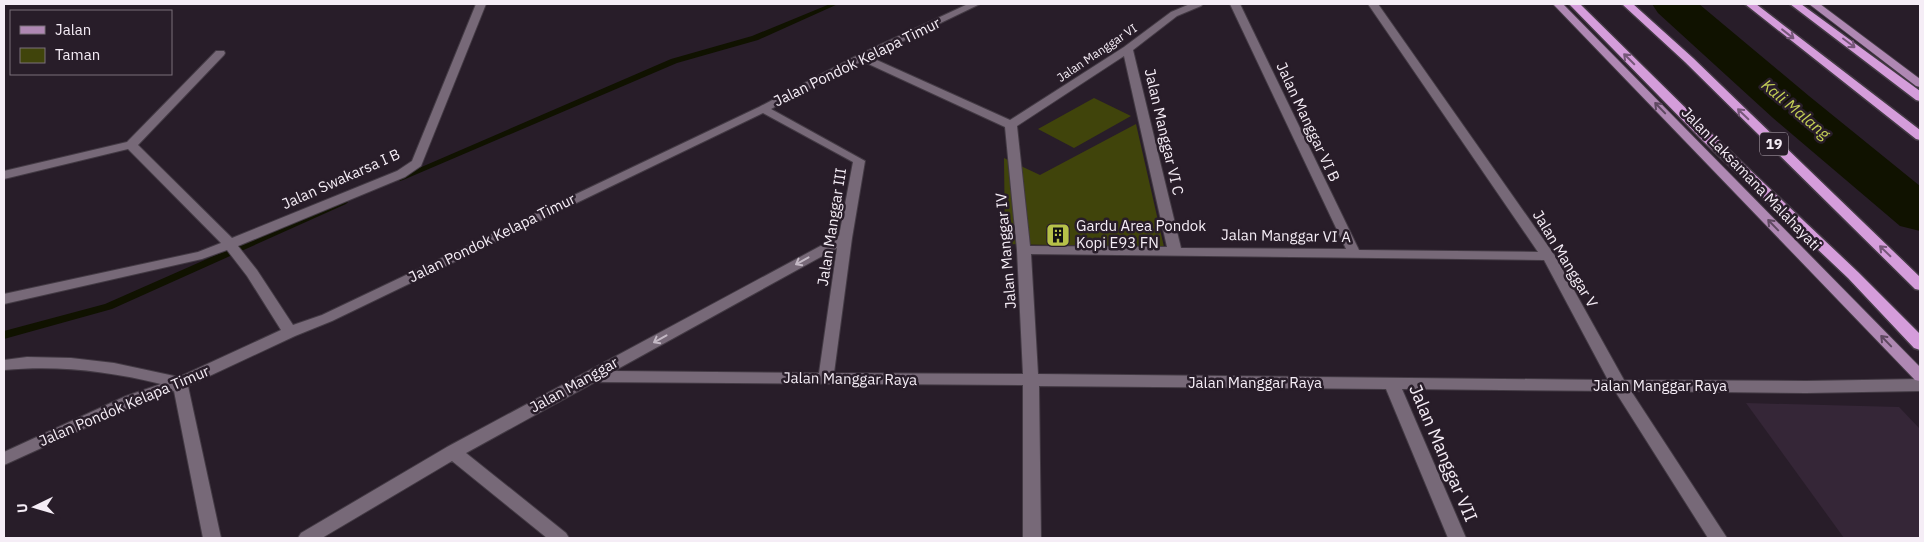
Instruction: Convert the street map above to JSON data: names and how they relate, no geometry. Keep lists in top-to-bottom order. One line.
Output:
{"streets":{"highway":["19"],"main road":["Jalan Laksamana Malahayati"],"street":["Jalan Manggar VI","Jalan Pondok Kelapa Timur","Jalan Manggar VI B","Jalan Manggar VI C","Jalan Swakarsa I B","Jalan Manggar III","Jalan Manggar VI A","Jalan Manggar IV","Jalan Manggar V","Jalan Manggar Raya","Jalan Manggar","Jalan Manggar VII"]},"crossings":[["Jalan Manggar VI","Jalan Manggar VI C"],["Jalan Manggar VI","Jalan Manggar IV"],["Jalan Pondok Kelapa Timur","Jalan Manggar III"],["Jalan Manggar VI B","Jalan Manggar VI A"],["Jalan Manggar VI C","Jalan Manggar VI A"],["Jalan Manggar III","Jalan Manggar Raya"],["Jalan Manggar III","Jalan Manggar"],["Jalan Manggar VI A","Jalan Manggar IV"],["Jalan Manggar VI A","Jalan Manggar V"],["Jalan Manggar IV","Jalan Manggar Raya"],["Jalan Manggar V","Jalan Manggar Raya"],["Jalan Manggar Raya","Jalan Manggar"],["Jalan Manggar Raya","Jalan Manggar VII"]],"one_way":["Jalan Laksamana Malahayati","Jalan Manggar"],"water":["Kali Malang"],"places":{"building":["Gardu Area Pondok Kopi E93 FN"]},"legend":["Jalan","Taman"],"north":"left"}
